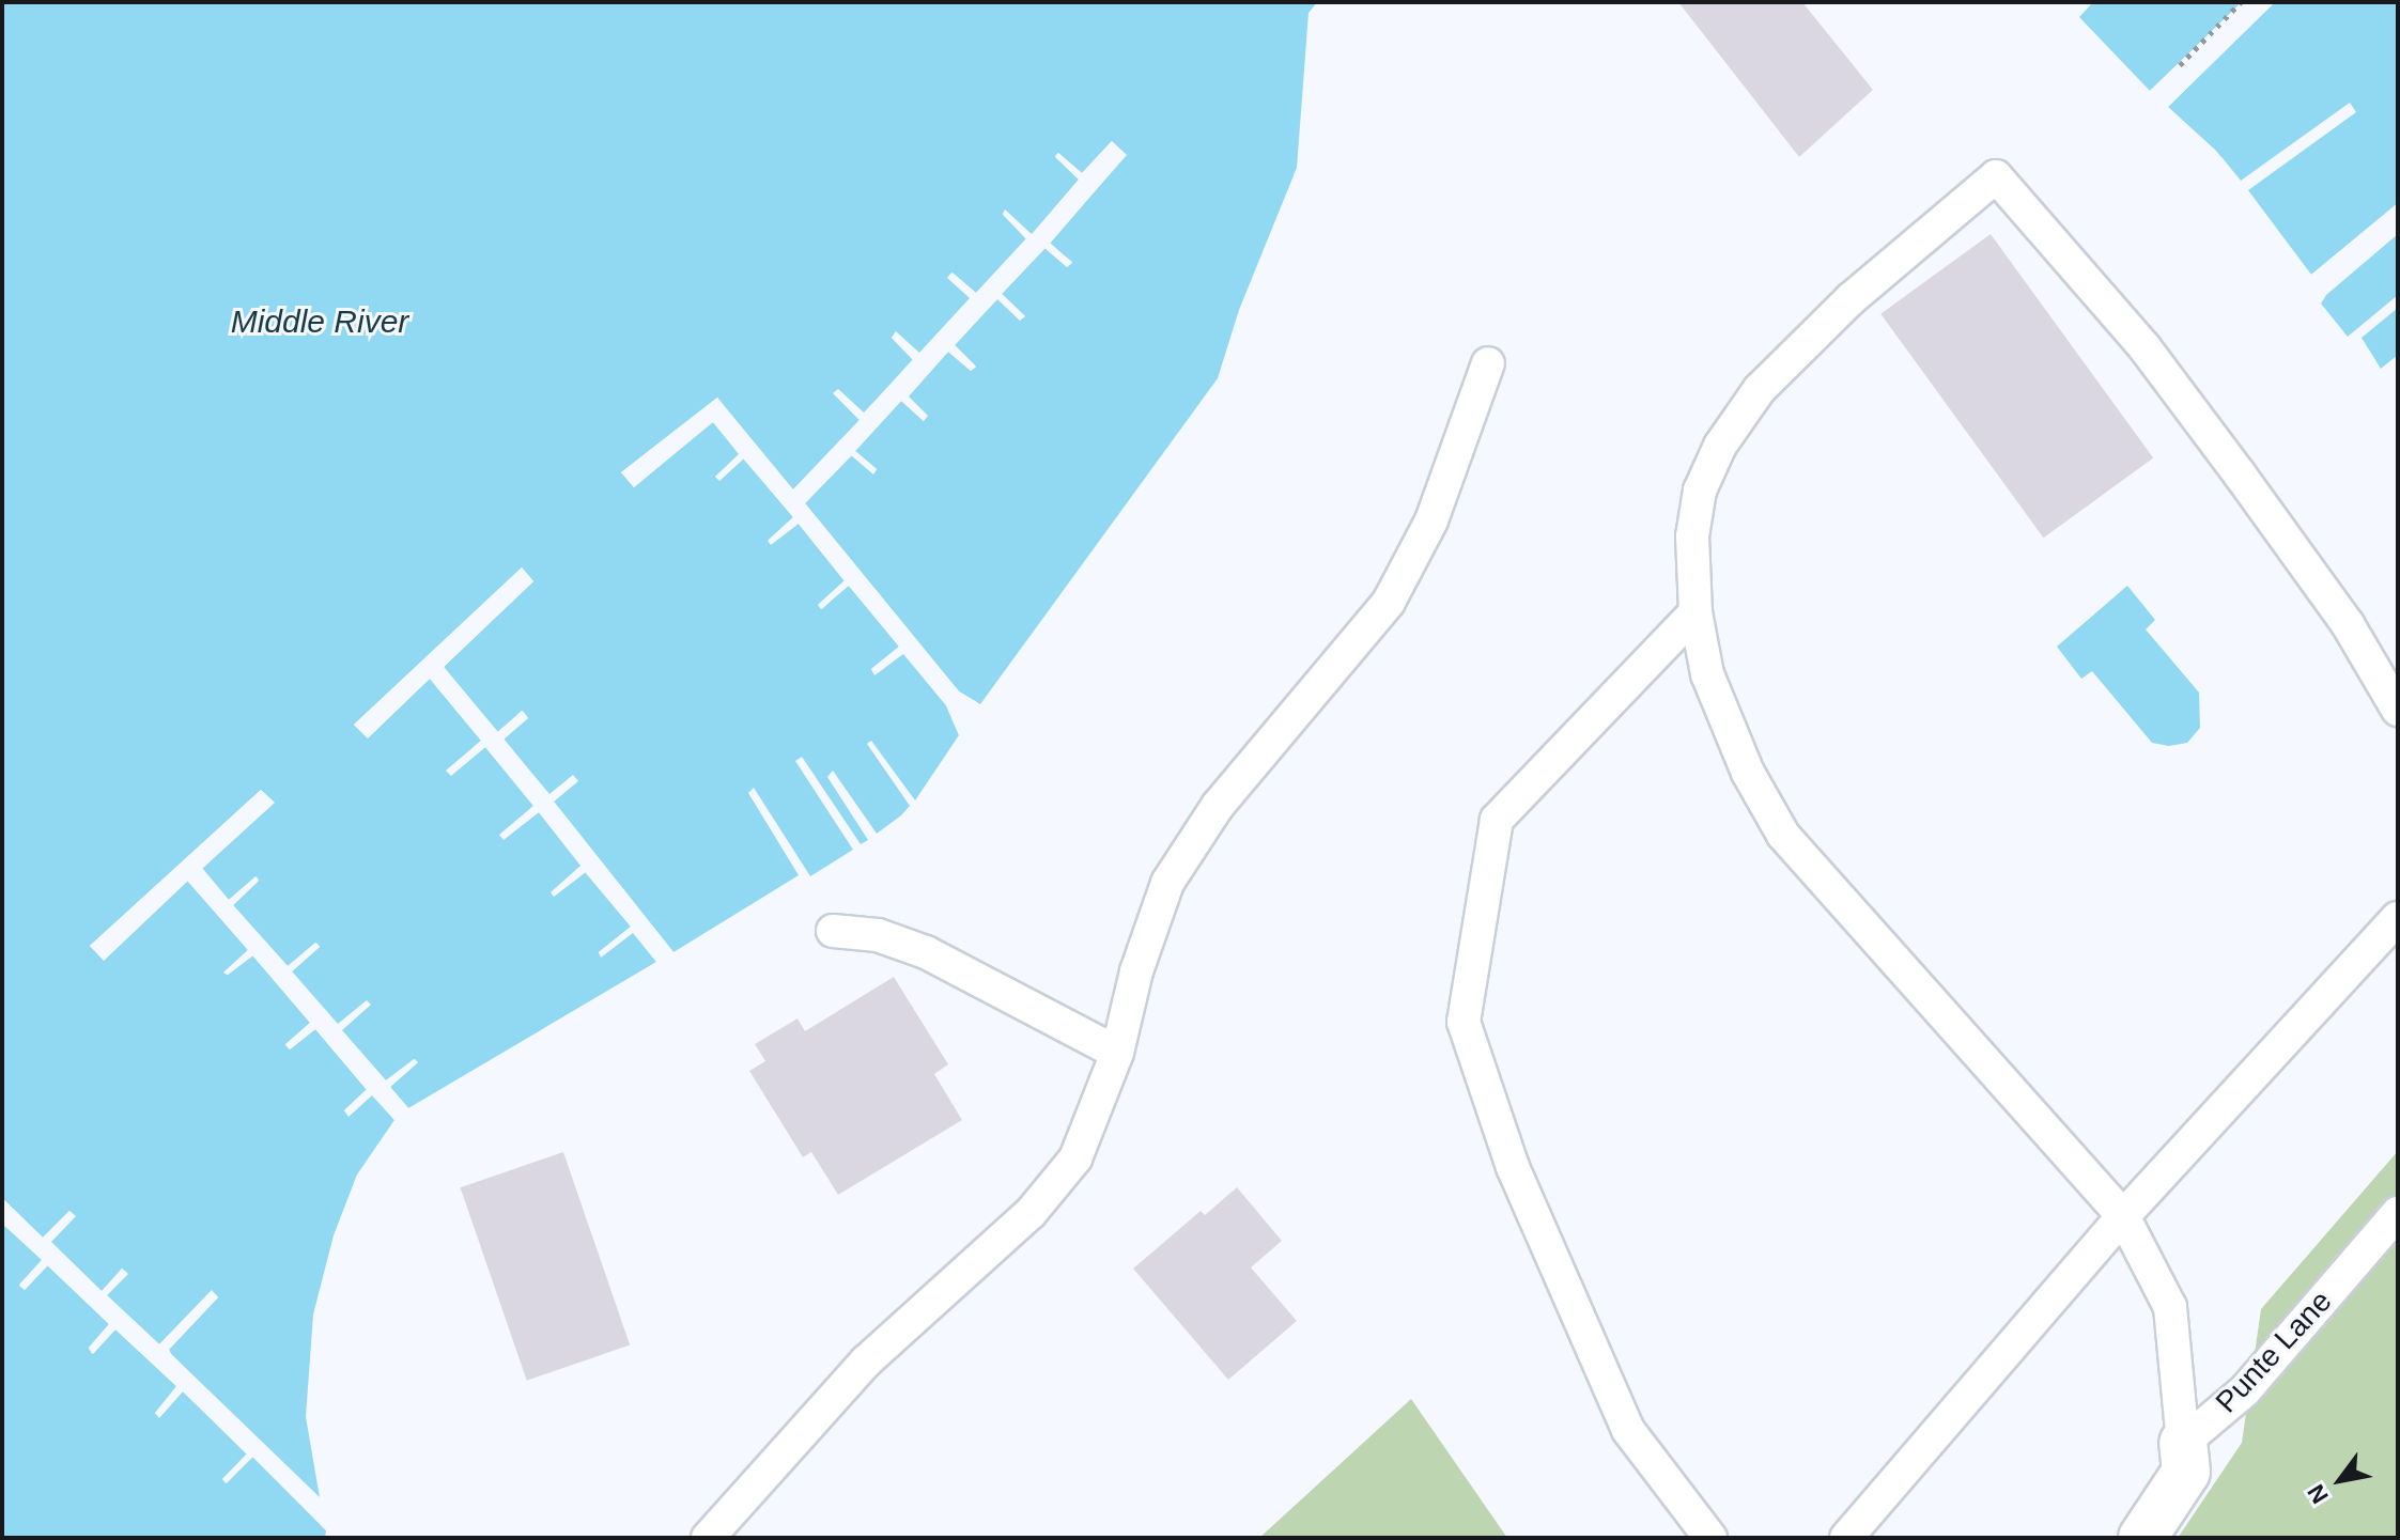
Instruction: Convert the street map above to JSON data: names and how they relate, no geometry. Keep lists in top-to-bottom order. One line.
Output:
{"streets":{"lane":["Punte Lane"]},"water":["Middle River"],"north":"bottom left"}
